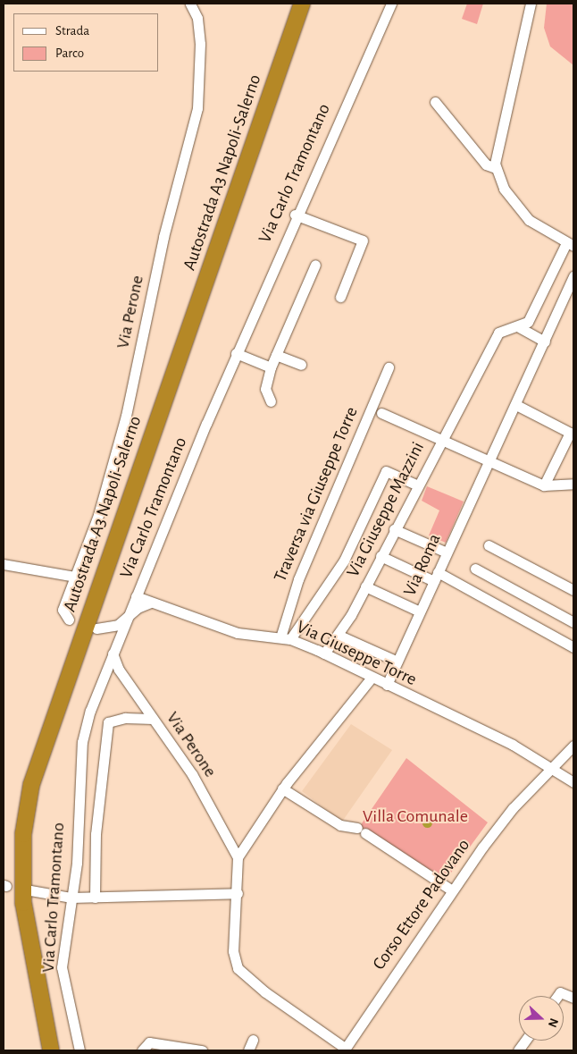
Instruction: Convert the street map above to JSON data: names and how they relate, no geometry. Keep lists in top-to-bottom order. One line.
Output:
{"streets":{"highway":["Autostrada A3 Napoli-Salerno"],"street":["Via Carlo Tramontano","Via Perone","Traversa via Giuseppe Torre","Via Giuseppe Mazzini","Via Roma","Via Giuseppe Torre","Corso Ettore Padovano"]},"crossings":[["Via Carlo Tramontano","Via Perone"],["Via Carlo Tramontano","Via Giuseppe Torre"],["Traversa via Giuseppe Torre","Via Giuseppe Torre"],["Via Giuseppe Mazzini","Via Giuseppe Torre"],["Via Roma","Via Giuseppe Torre"],["Via Giuseppe Torre","Corso Ettore Padovano"]],"parks":["Villa Comunale"],"legend":["Strada","Parco"],"north":"right"}
